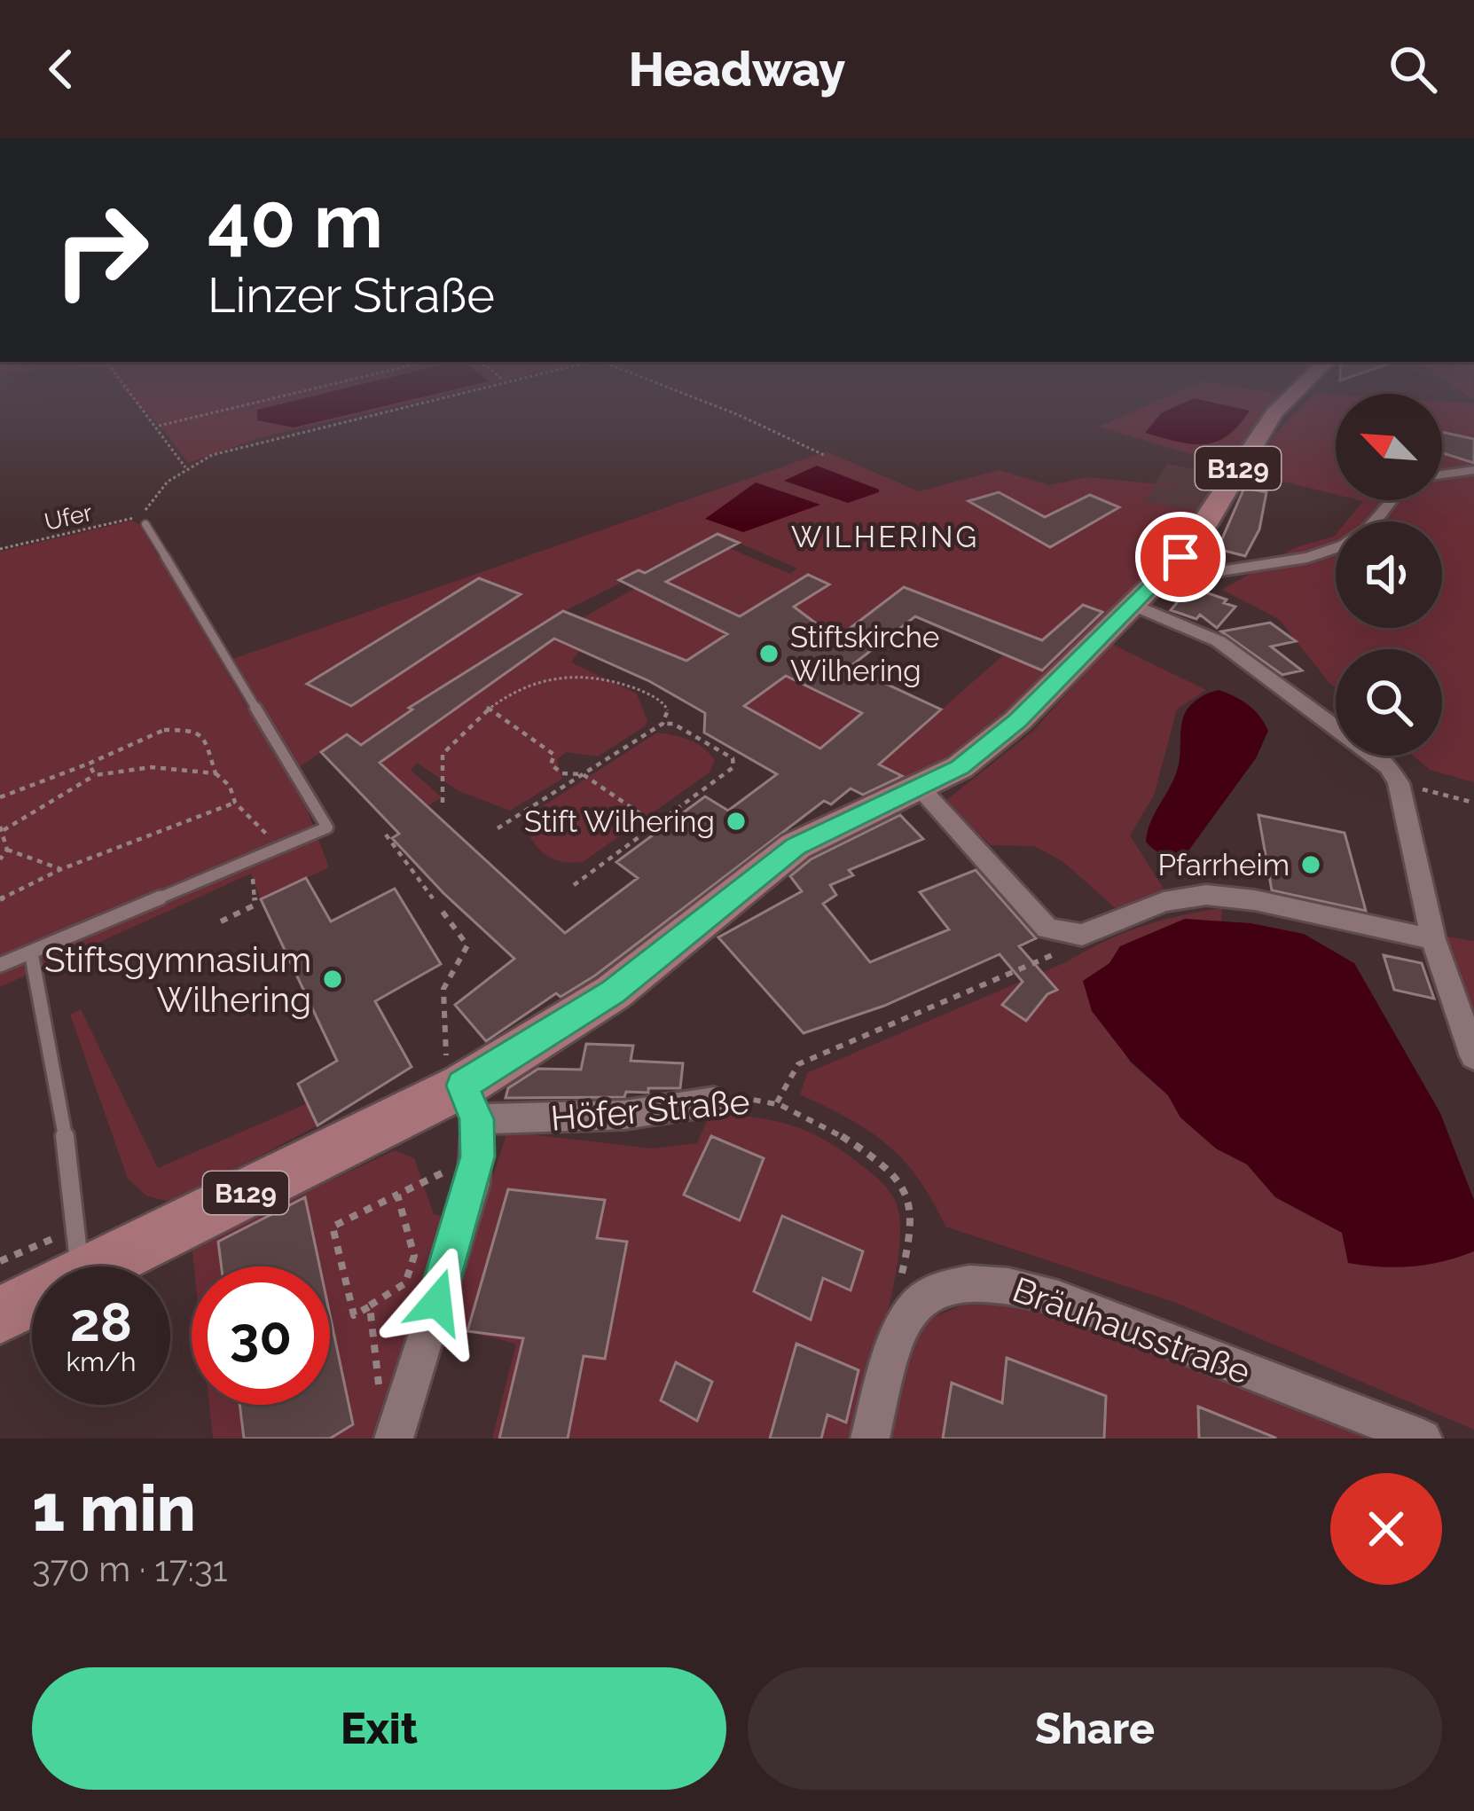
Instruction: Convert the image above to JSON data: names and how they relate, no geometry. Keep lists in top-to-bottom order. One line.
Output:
{"streets":{"main road":["B129"],"street":["Höfer Straße","Bräuhausstraße"],"path":["Ufer"]},"crossings":[["B129","Höfer Straße"],["Höfer Straße","Bräuhausstraße"]],"districts":["WILHERING"],"places":["Stiftskirche Wilhering","Stift Wilhering","Pfarrheim","Stiftsgymnasium Wilhering"],"north":"top left","page":{"header":"Headway","turn":["40 m","Linzer Straße"],"speed":"28 km/h","limit":"30","heading":["1 min","370 m · 17:31"],"buttons":["Exit","Share"]}}
